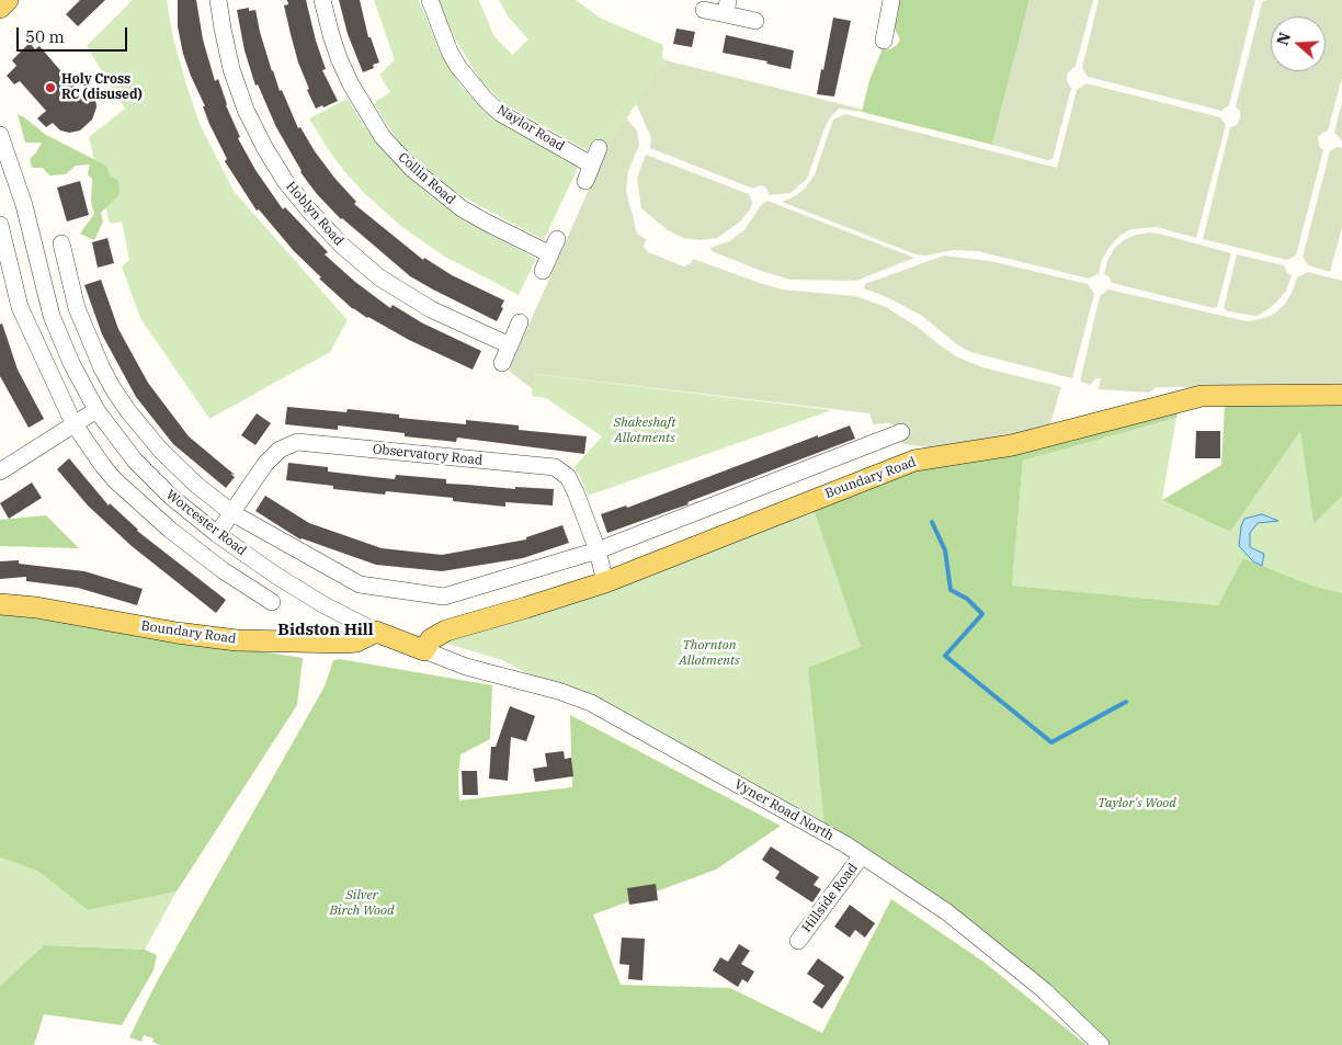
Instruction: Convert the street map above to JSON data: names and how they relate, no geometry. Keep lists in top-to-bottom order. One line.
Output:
{"streets":{"main road":["Boundary Road","Worcester Road"],"street":["Naylor Road","Collin Road","Hoblyn Road","Observatory Road","Vyner Road North","Hillside Road"]},"crossings":[["Observatory Road","Boundary Road"],["Observatory Road","Worcester Road"],["Boundary Road","Worcester Road"],["Boundary Road","Vyner Road North"],["Worcester Road","Vyner Road North"],["Vyner Road North","Hillside Road"]],"districts":["Bidston Hill"],"parks":["Shakeshaft Allotments","Thornton Allotments","Taylor's Wood","Silver Birch Wood"],"places":["Holy Cross RC (disused)"],"scale_bar":"50 m","north":"left"}
